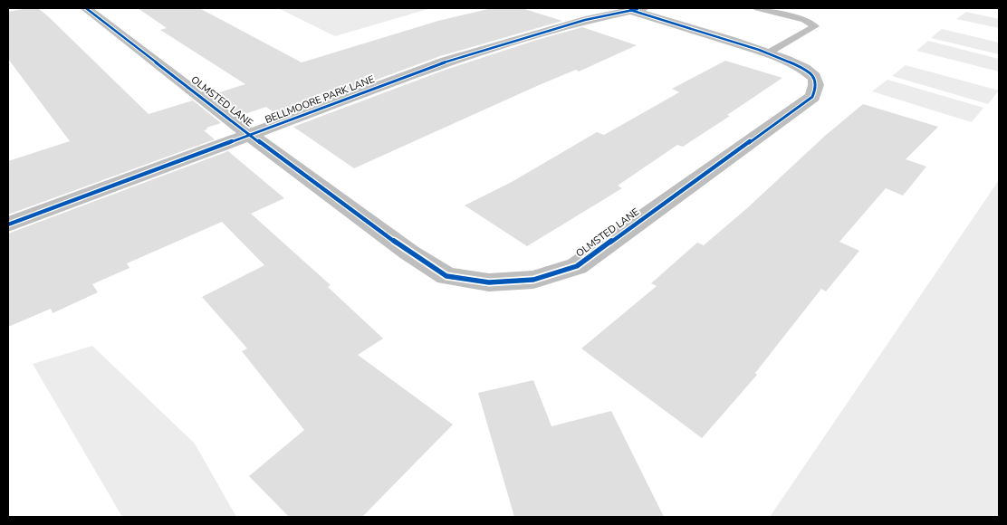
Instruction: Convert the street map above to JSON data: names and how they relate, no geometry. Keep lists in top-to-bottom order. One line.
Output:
{"streets":{"street":["BELLMOORE PARK LANE","OLMSTED LANE"]},"crossings":[["BELLMOORE PARK LANE","OLMSTED LANE"]]}
